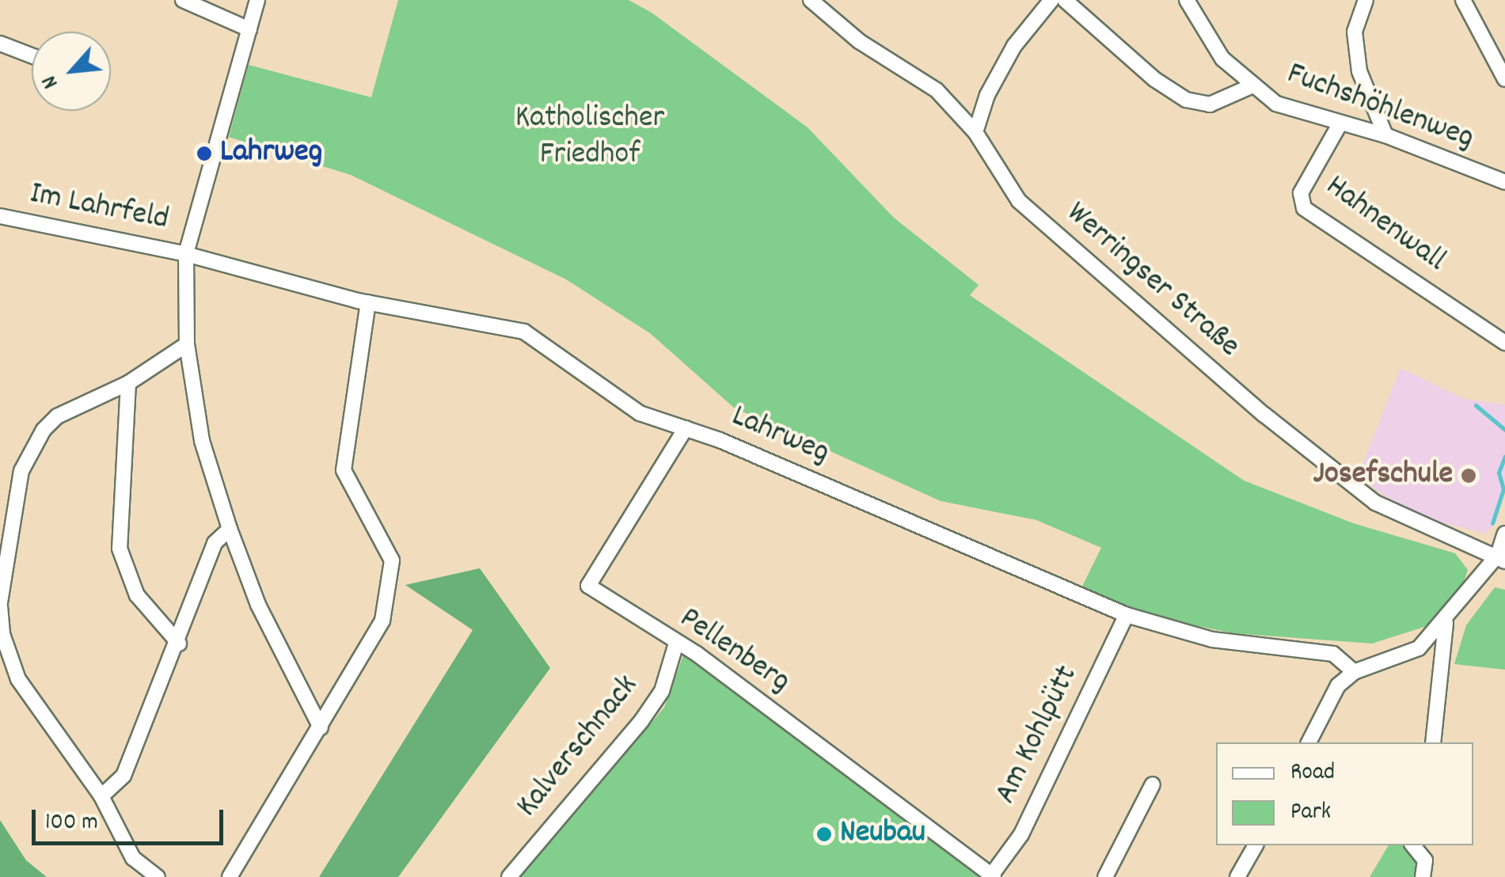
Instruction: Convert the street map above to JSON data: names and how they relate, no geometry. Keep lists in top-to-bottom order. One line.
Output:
{"streets":{"street":["Fuchshöhlenweg","Im Lahrfeld","Hahnenwall","Werringser Straße","Lahrweg","Pellenberg","Am Kohlpütt","Kalverschnack"]},"crossings":[["Fuchshöhlenweg","Hahnenwall"],["Im Lahrfeld","Lahrweg"],["Lahrweg","Pellenberg"],["Lahrweg","Am Kohlpütt"],["Pellenberg","Am Kohlpütt"],["Pellenberg","Kalverschnack"]],"parks":["Katholischer Friedhof"],"places":["Lahrweg","Josefschule","Neubau"],"legend":["Road","Park"],"scale_bar":"100 m","north":"bottom left"}
